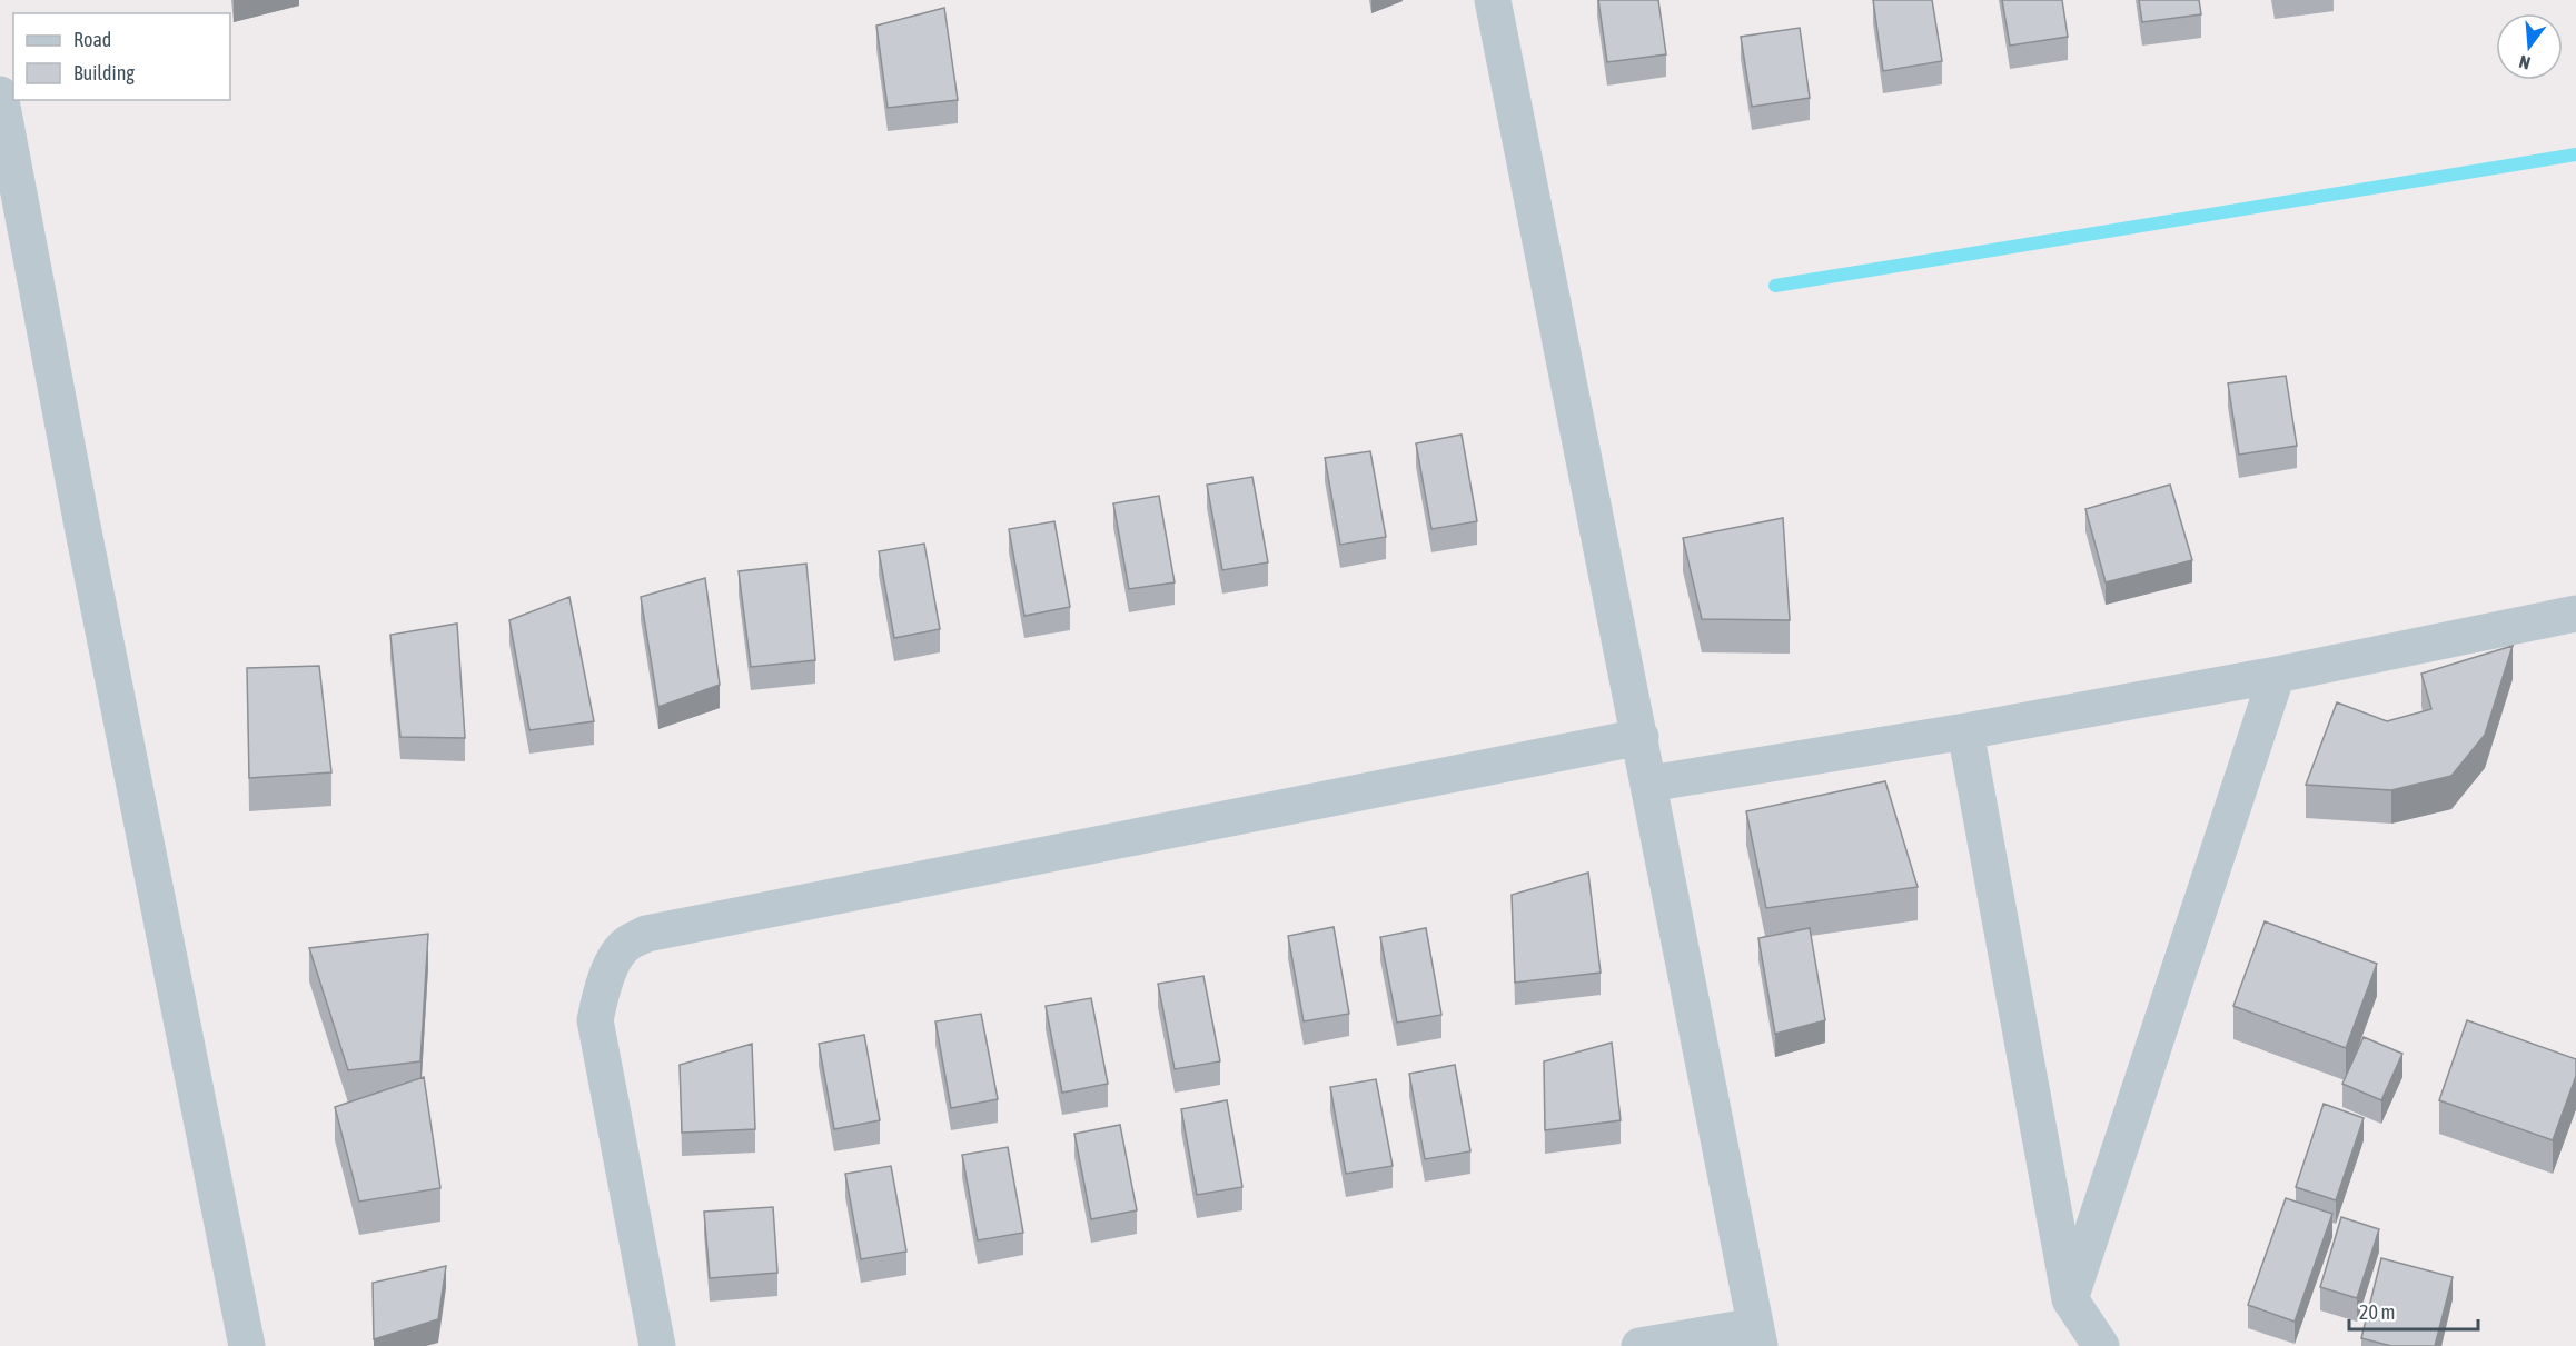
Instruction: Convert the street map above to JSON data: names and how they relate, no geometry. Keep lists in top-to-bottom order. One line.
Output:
{"legend":["Road","Building"],"scale_bar":"20 m","north":"bottom"}
